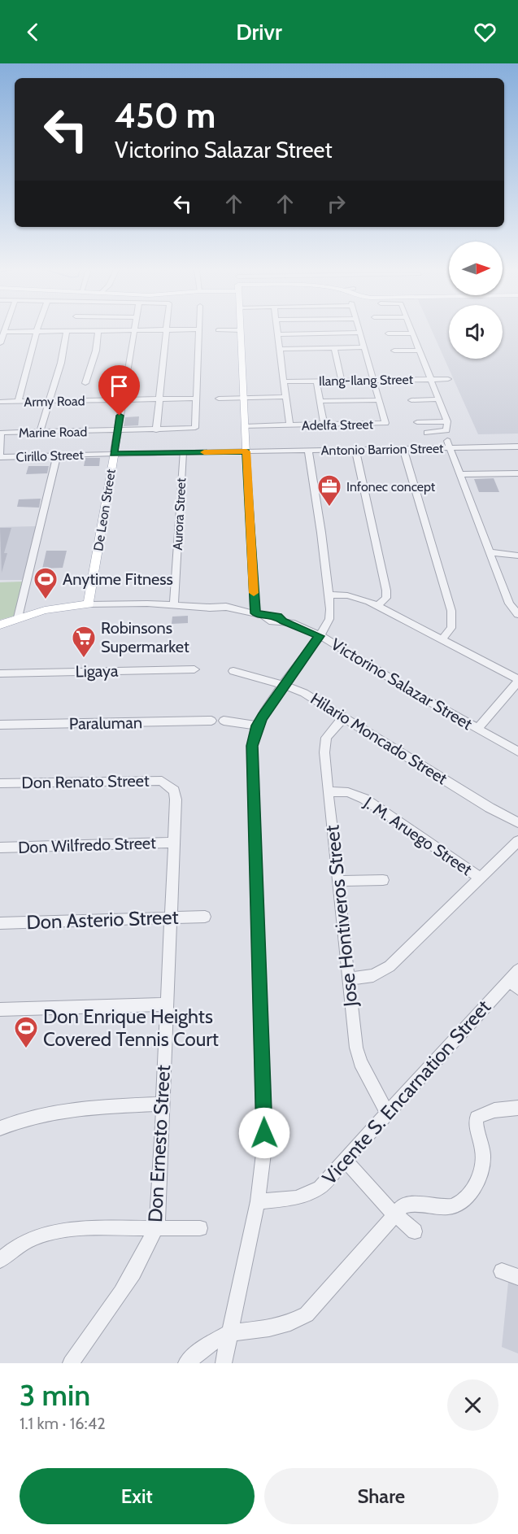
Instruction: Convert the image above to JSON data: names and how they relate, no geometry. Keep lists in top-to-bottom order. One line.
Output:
{"streets":{"main road":["Cirillo Street","De Leon Street"],"street":["Ilang-Ilang Street","Army Road","Adelfa Street","Marine Road","Antonio Barrion Street","Aurora Street","Ligaya","Victorino Salazar Street","Paraluman","Hilario Moncado Street","Don Renato Street","J. M. Aruego Street","Don Wilfredo Street","Jose Hontiveros Street","Don Asterio Street","Vicente S. Encarnation Street","Don Ernesto Street"]},"crossings":[["Ilang-Ilang Street","Adelfa Street"],["Army Road","Marine Road"],["Army Road","De Leon Street"],["Marine Road","De Leon Street"],["Antonio Barrion Street","Cirillo Street"],["Cirillo Street","De Leon Street"],["Cirillo Street","Aurora Street"],["De Leon Street","Victorino Salazar Street"],["Aurora Street","Victorino Salazar Street"],["Hilario Moncado Street","Jose Hontiveros Street"],["Don Renato Street","Don Ernesto Street"],["J. M. Aruego Street","Jose Hontiveros Street"],["Don Wilfredo Street","Don Ernesto Street"],["Jose Hontiveros Street","Vicente S. Encarnation Street"],["Don Asterio Street","Don Ernesto Street"]],"places":{"office":["Infonec concept"],"sports":["Anytime Fitness","Don Enrique Heights Covered Tennis Court"],"supermarket":["Robinsons Supermarket"]},"north":"right","page":{"header":"Drivr","turn":["450 m","Victorino Salazar Street"],"heading":["3 min","1.1 km · 16:42"],"buttons":["Exit","Share"]}}
